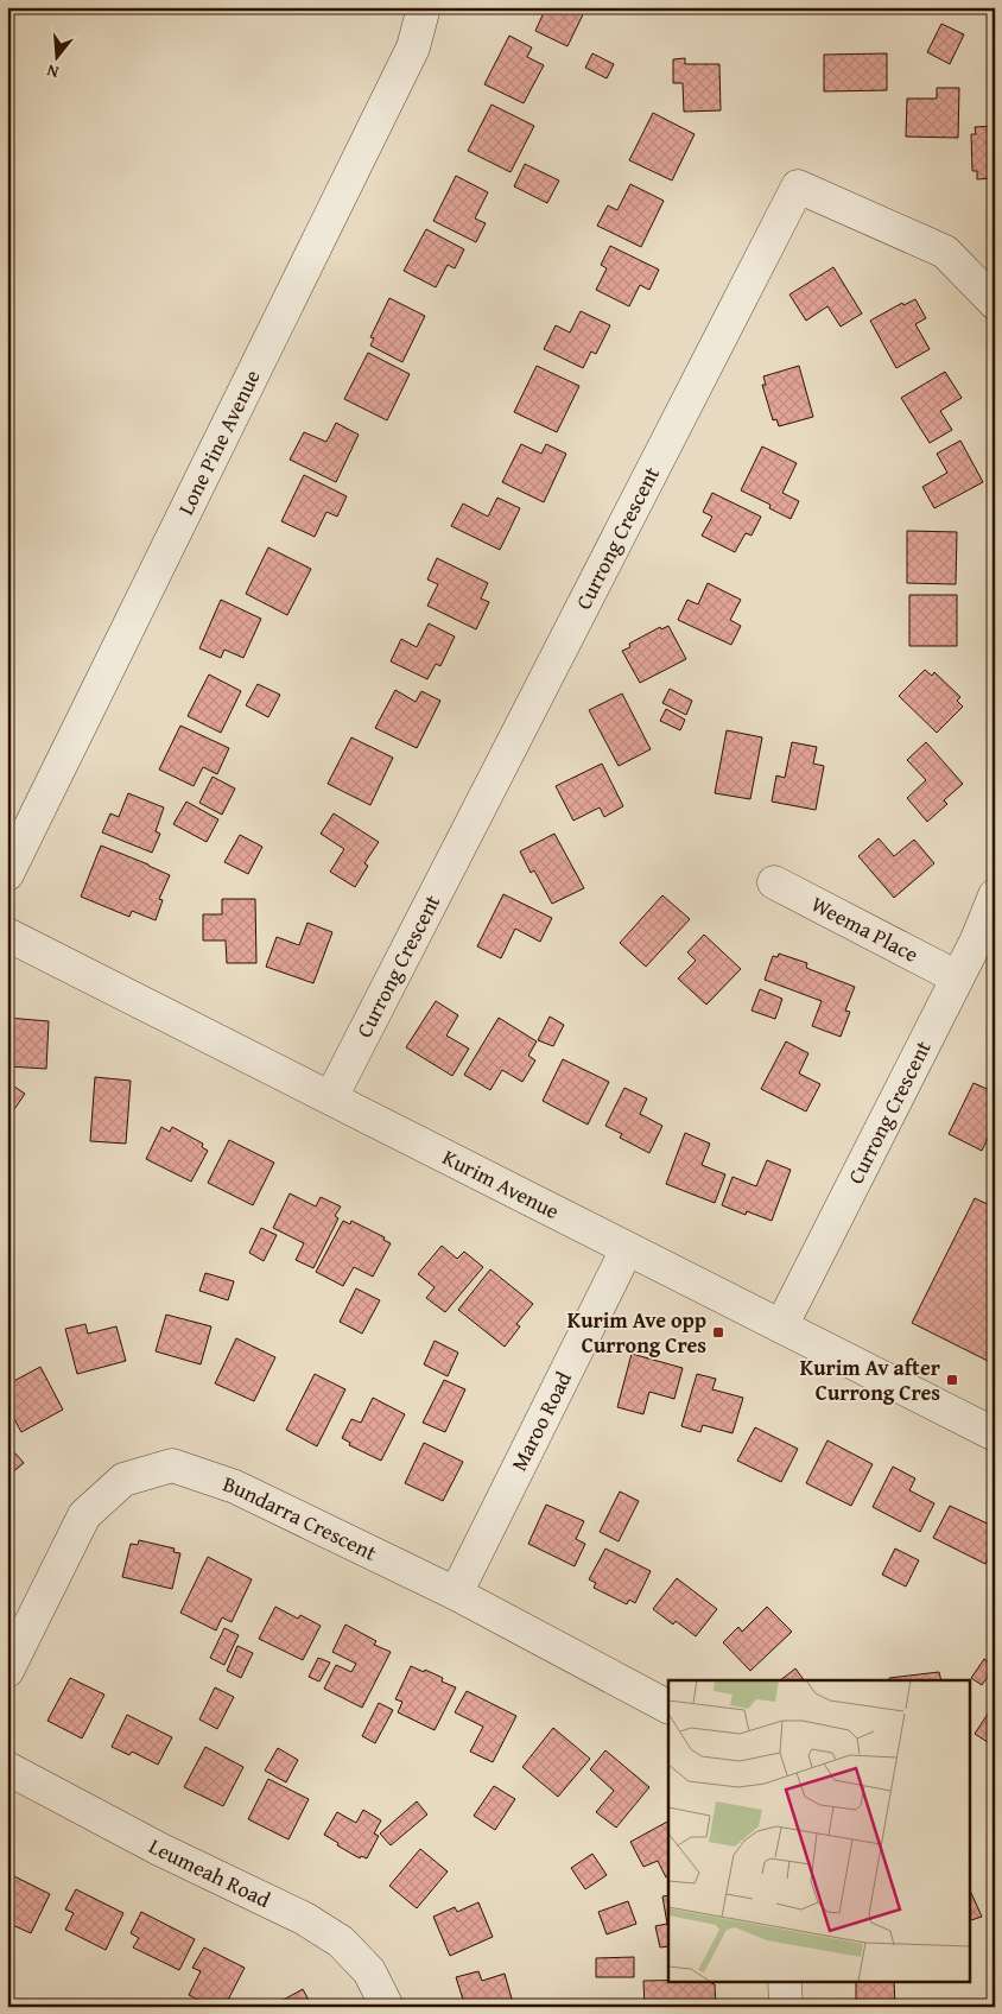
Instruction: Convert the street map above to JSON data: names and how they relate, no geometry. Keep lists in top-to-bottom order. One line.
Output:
{"streets":{"street":["Lone Pine Avenue","Currong Crescent","Weema Place","Kurim Avenue","Maroo Road","Bundarra Crescent","Leumeah Road"]},"crossings":[["Currong Crescent","Weema Place"],["Currong Crescent","Kurim Avenue"],["Kurim Avenue","Maroo Road"],["Maroo Road","Bundarra Crescent"]],"places":{"transit":["Kurim Ave opp Currong Cres","Kurim Av after Currong Cres"]},"north":"bottom"}
